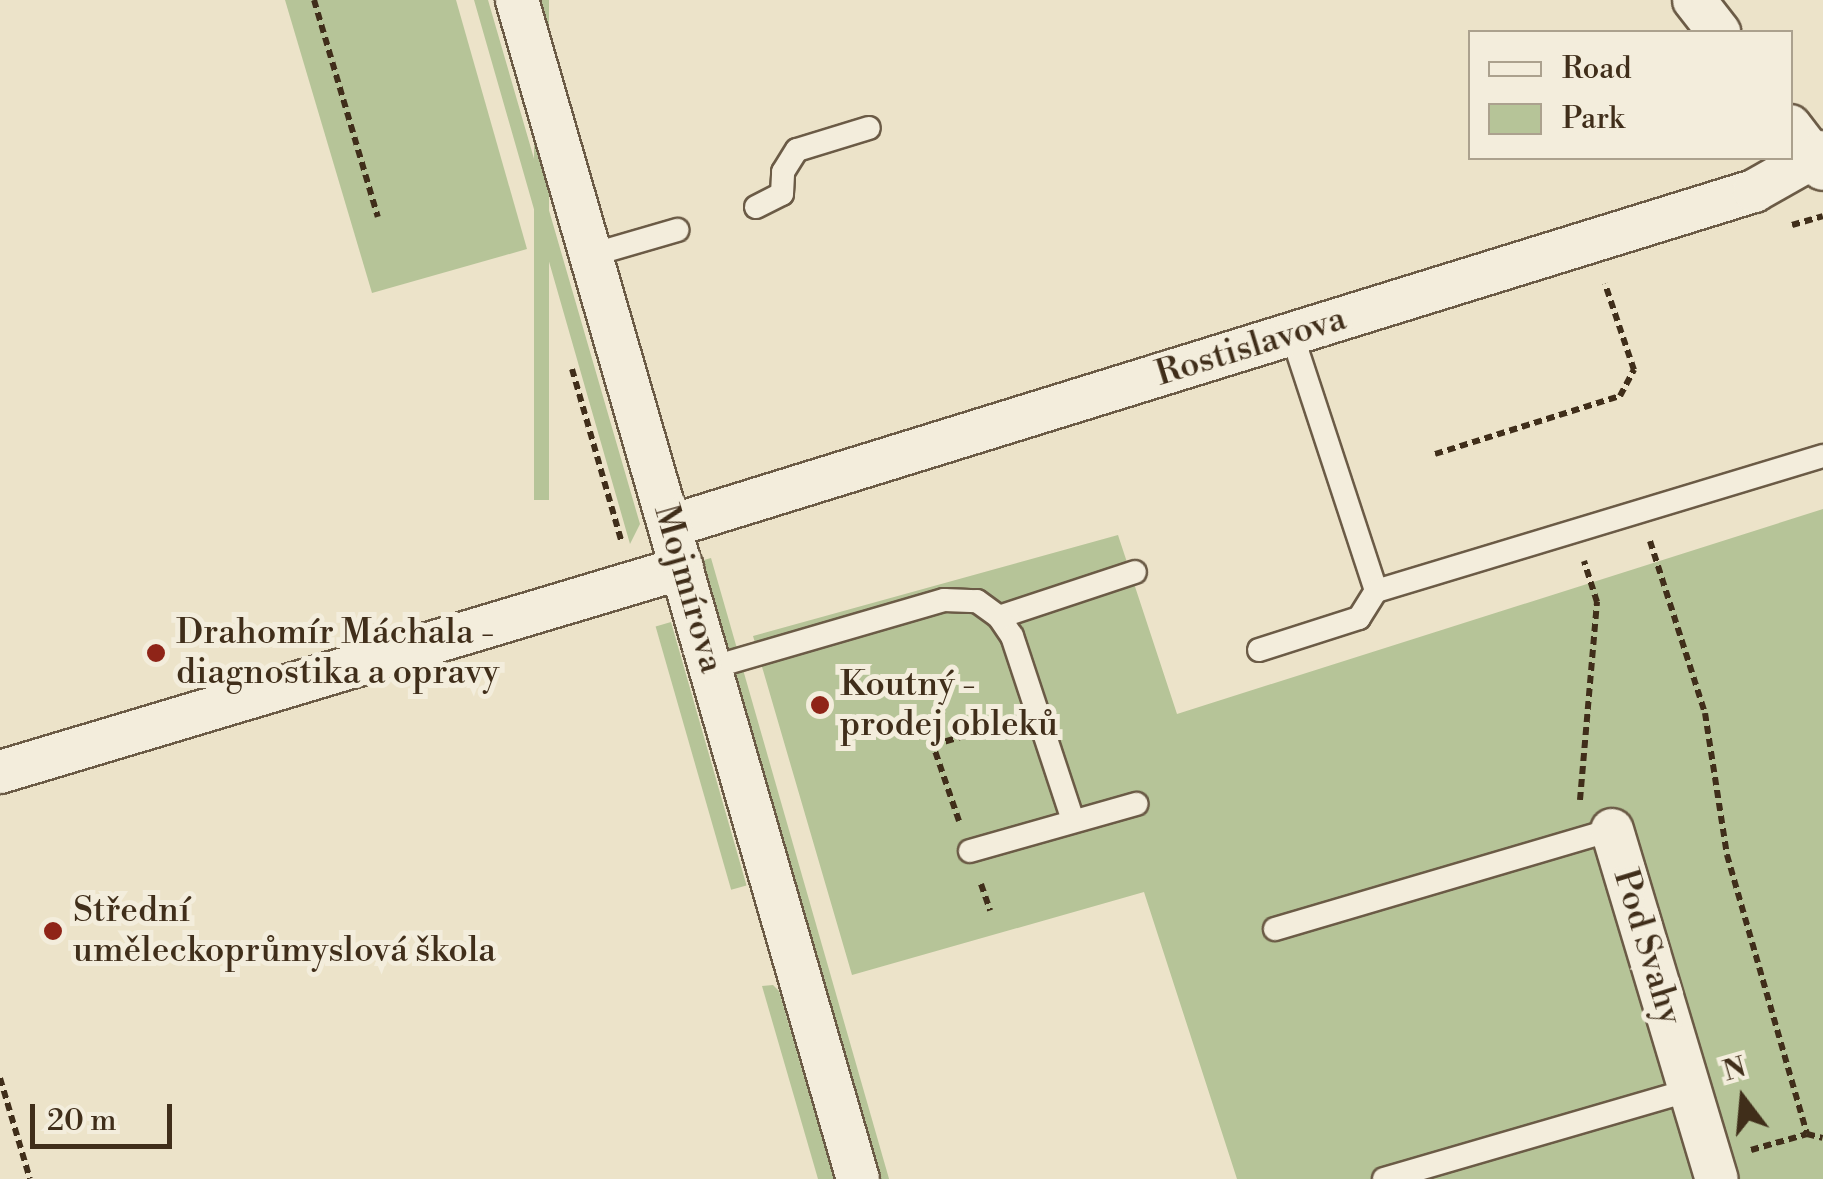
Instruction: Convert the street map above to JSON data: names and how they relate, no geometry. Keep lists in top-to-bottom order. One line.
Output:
{"streets":{"street":["Rostislavova","Mojmírova","Pod Svahy"]},"crossings":[["Rostislavova","Mojmírova"]],"places":["Drahomír Máchala - diagnostika a opravy","Koutný - prodej obleků","Střední uměleckoprůmyslová škola"],"legend":["Road","Park"],"scale_bar":"20 m","north":"top"}
